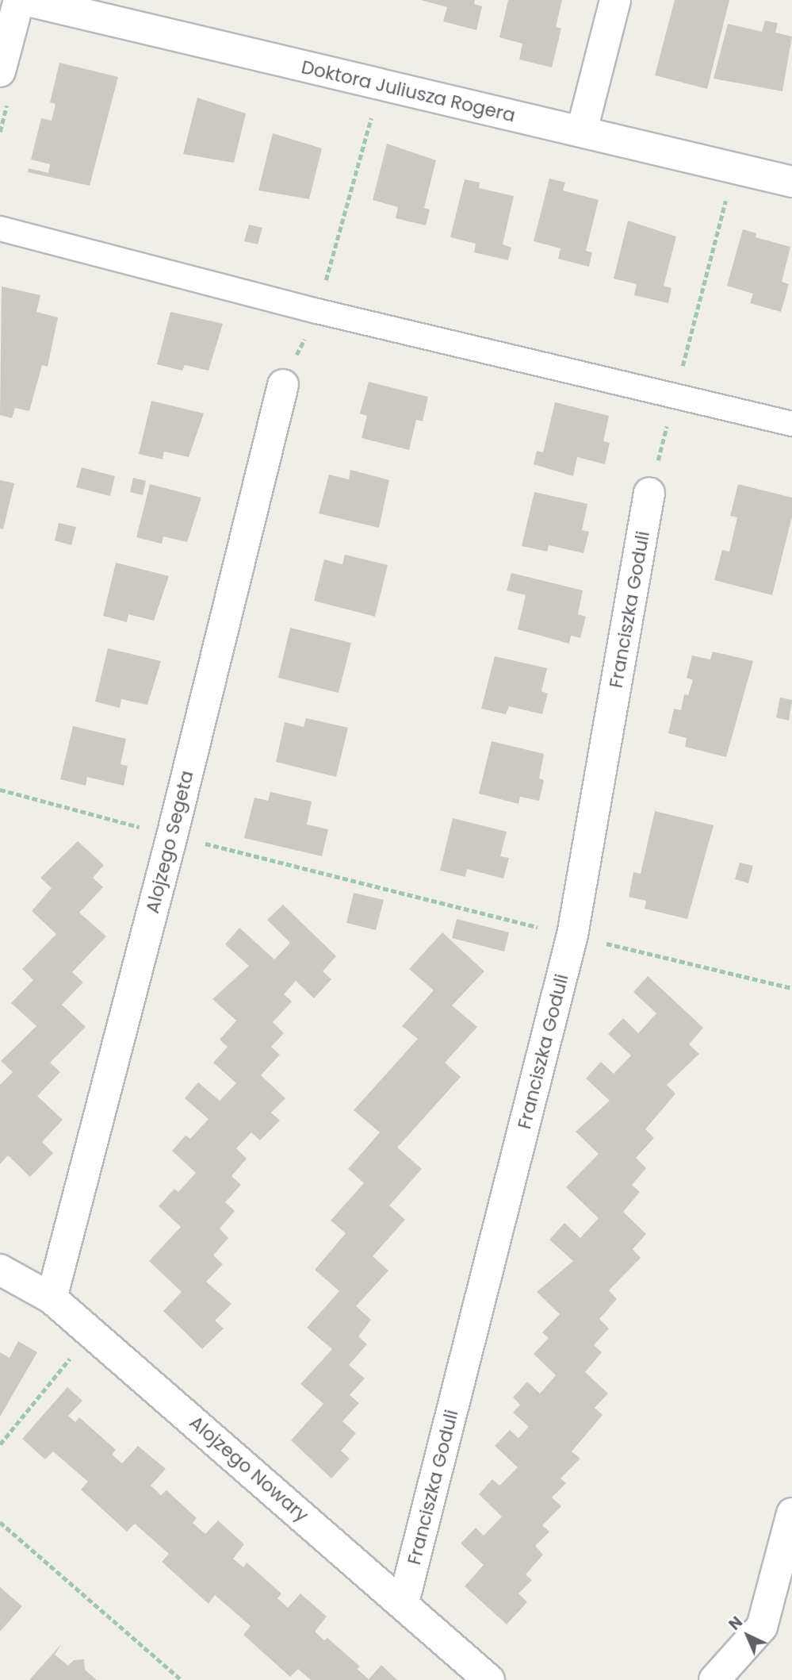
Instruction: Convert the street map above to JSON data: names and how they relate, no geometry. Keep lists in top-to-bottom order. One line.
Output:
{"streets":{"street":["Doktora Juliusza Rogera","Franciszka Goduli","Alojzego Segeta","Alojzego Nowary"]},"crossings":[["Franciszka Goduli","Alojzego Nowary"],["Alojzego Segeta","Alojzego Nowary"]],"north":"top left"}
